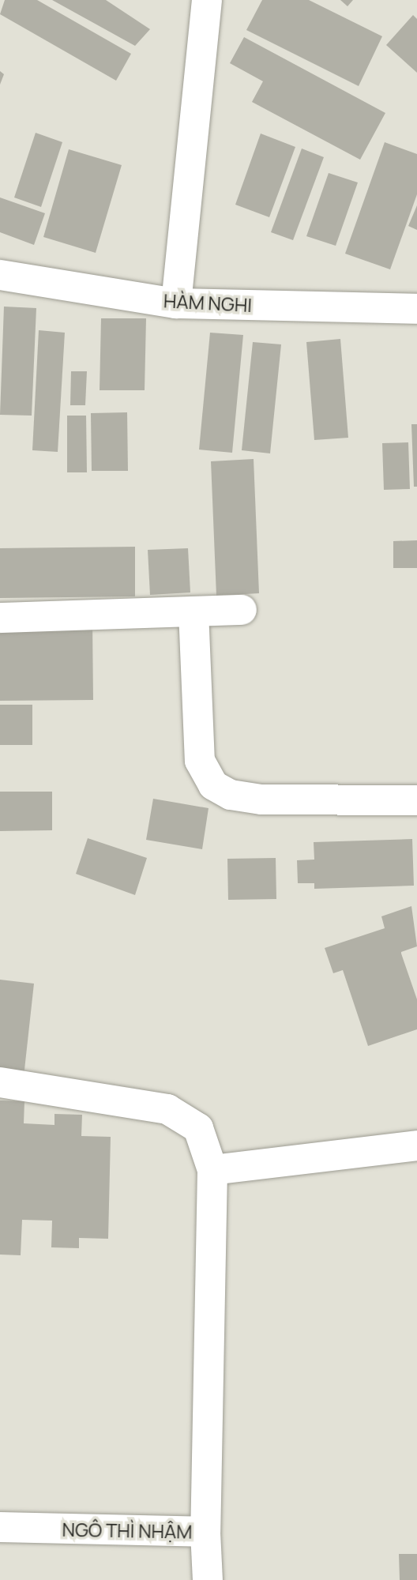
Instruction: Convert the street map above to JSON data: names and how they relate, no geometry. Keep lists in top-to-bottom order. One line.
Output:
{"streets":{"street":["HÀM NGHI","NGÔ THÌ NHẬM"]}}
